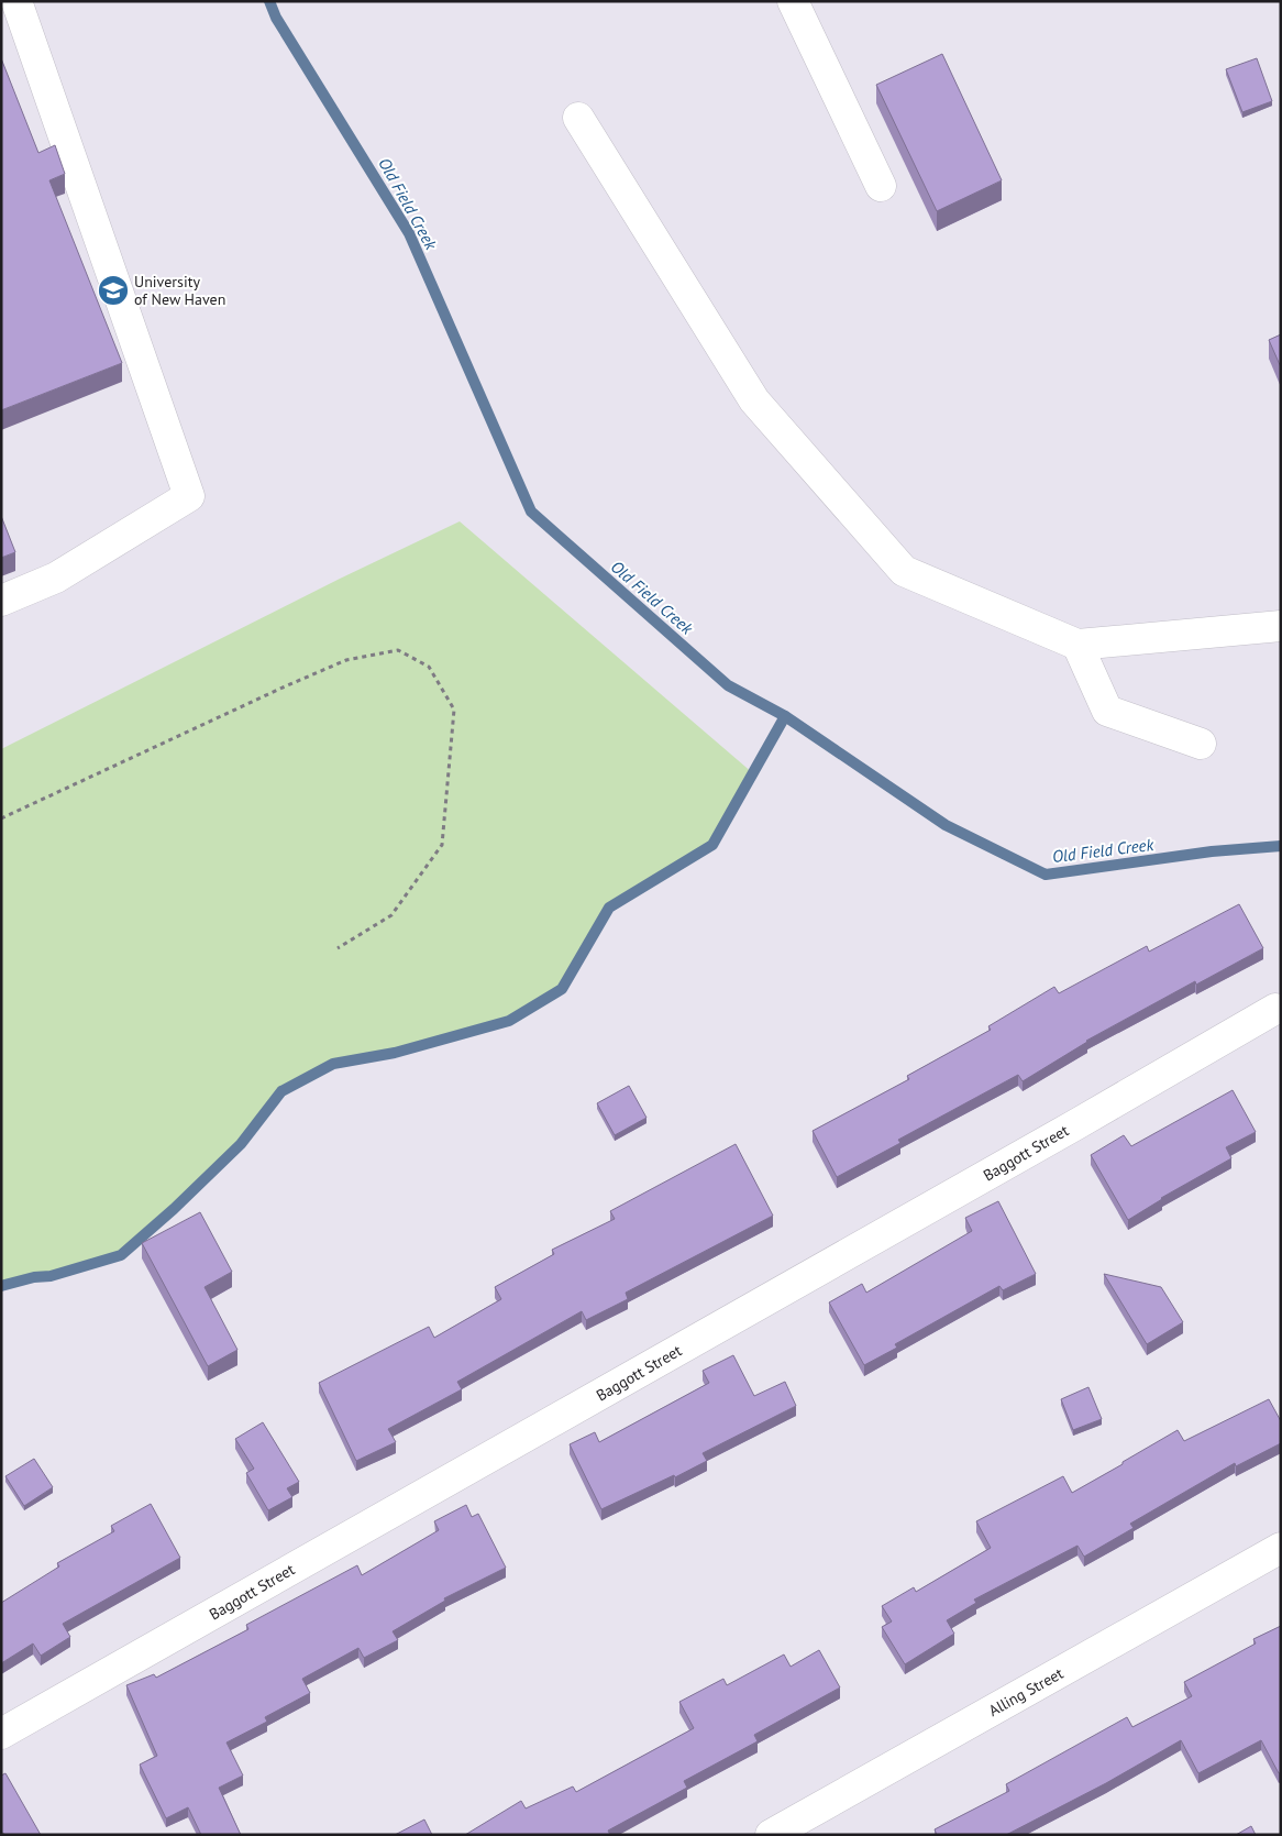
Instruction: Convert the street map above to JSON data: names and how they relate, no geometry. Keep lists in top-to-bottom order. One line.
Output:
{"streets":{"street":["Baggott Street","Alling Street"]},"water":["Old Field Creek"],"places":{"school or university":["University of New Haven"]}}
